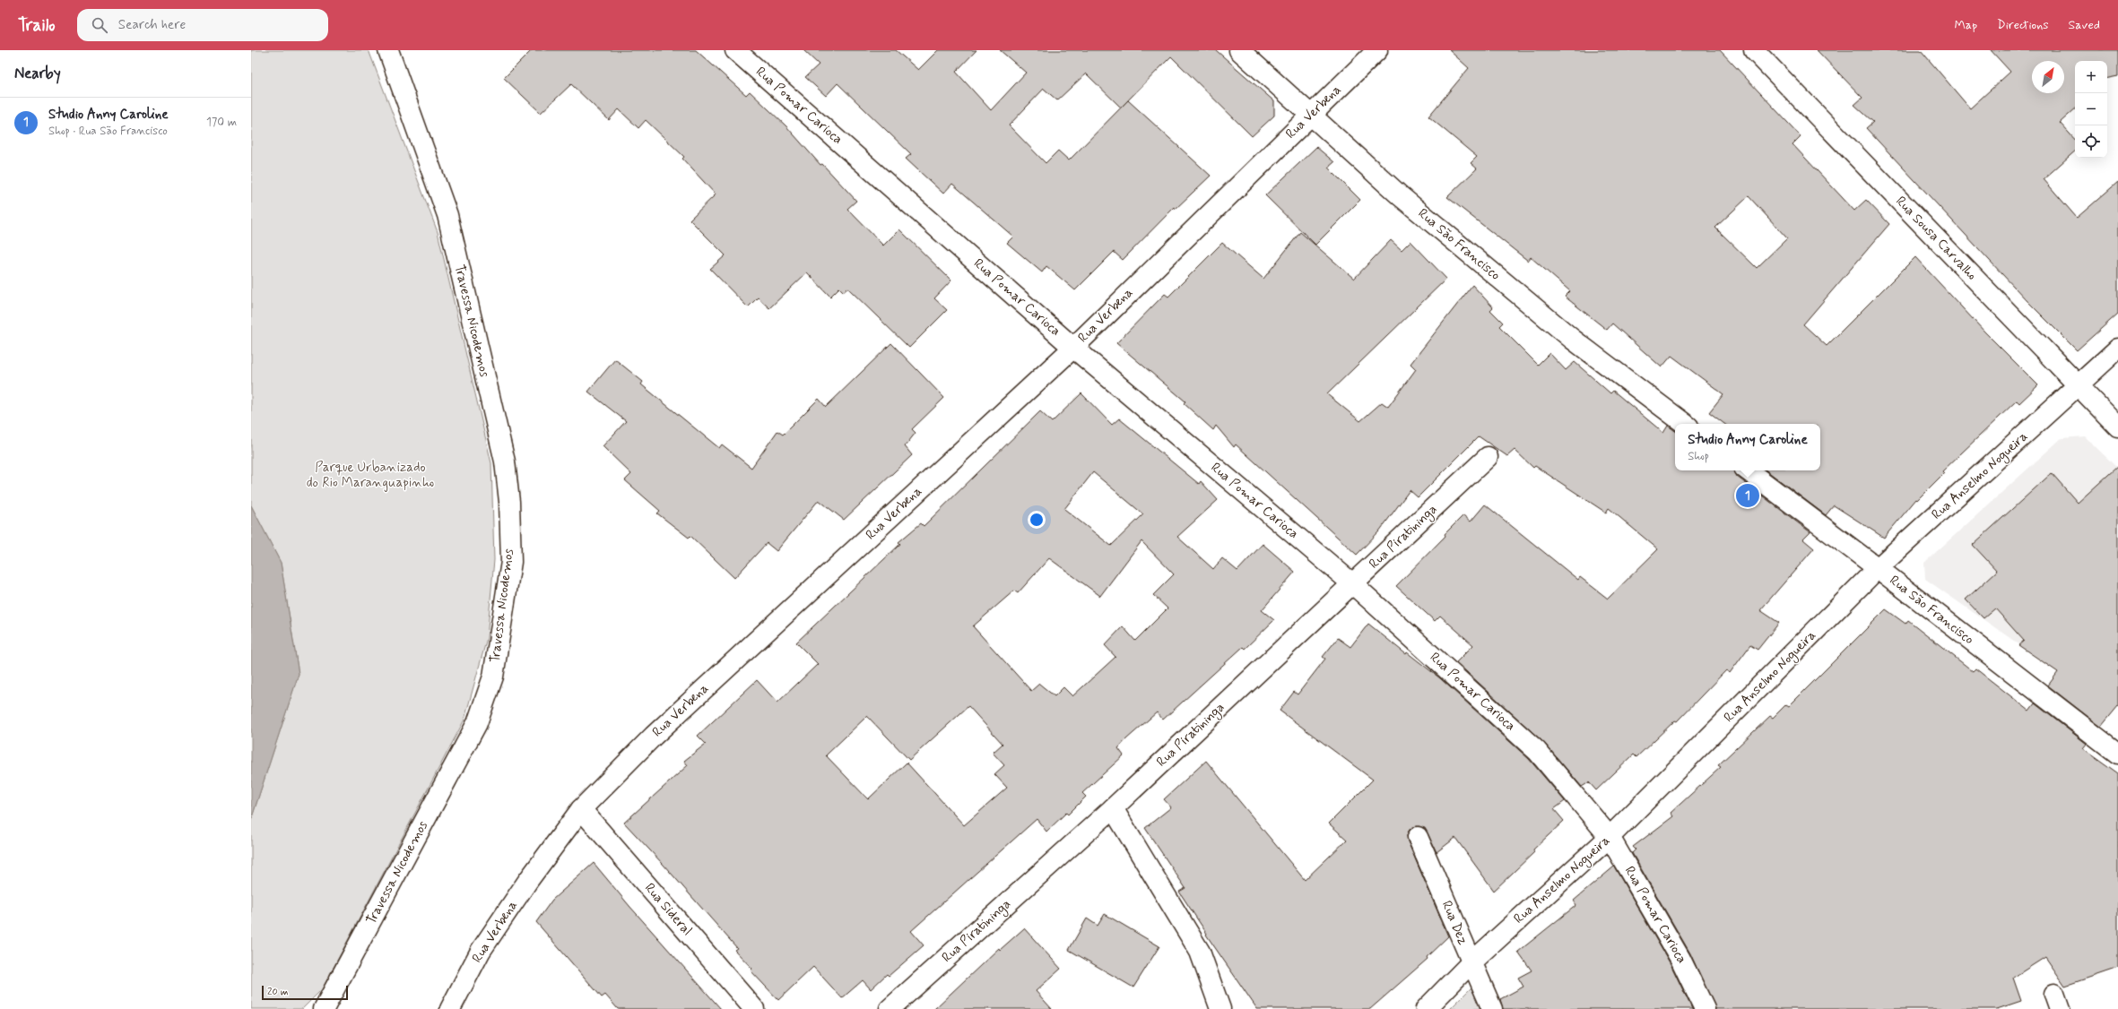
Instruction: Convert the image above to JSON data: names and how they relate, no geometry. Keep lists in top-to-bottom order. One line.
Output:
{"streets":{"street":["Rua Pomar Carioca","Rua Verbena","Rua Sousa Carvalho","Rua São Francisco","Travessa Nicodemos","Rua Anselmo Nogueira","Rua Piratininga","Rua Sideral","Rua Dez"]},"crossings":[["Rua Pomar Carioca","Rua Verbena"],["Rua Pomar Carioca","Rua Anselmo Nogueira"],["Rua Pomar Carioca","Rua Piratininga"],["Rua Verbena","Rua São Francisco"],["Rua Verbena","Rua Sideral"],["Rua Sousa Carvalho","Rua Anselmo Nogueira"],["Rua São Francisco","Rua Anselmo Nogueira"],["Rua Anselmo Nogueira","Rua Dez"]],"parks":["Parque Urbanizado do Rio Maranguapinho"],"scale_bar":"20 m","north":"top right","page":{"header":"Trailo","search":"Search here","nav":["Map","Directions","Saved"],"heading":"Nearby","map_buttons":["+","−"],"list":[{"mark":"1","name":"Studio Anny Caroline","note":"Shop · Rua São Francisco","value":"170 m"}],"popup":["Studio Anny Caroline","Shop"],"pins":"1","scale":"20 m"}}
